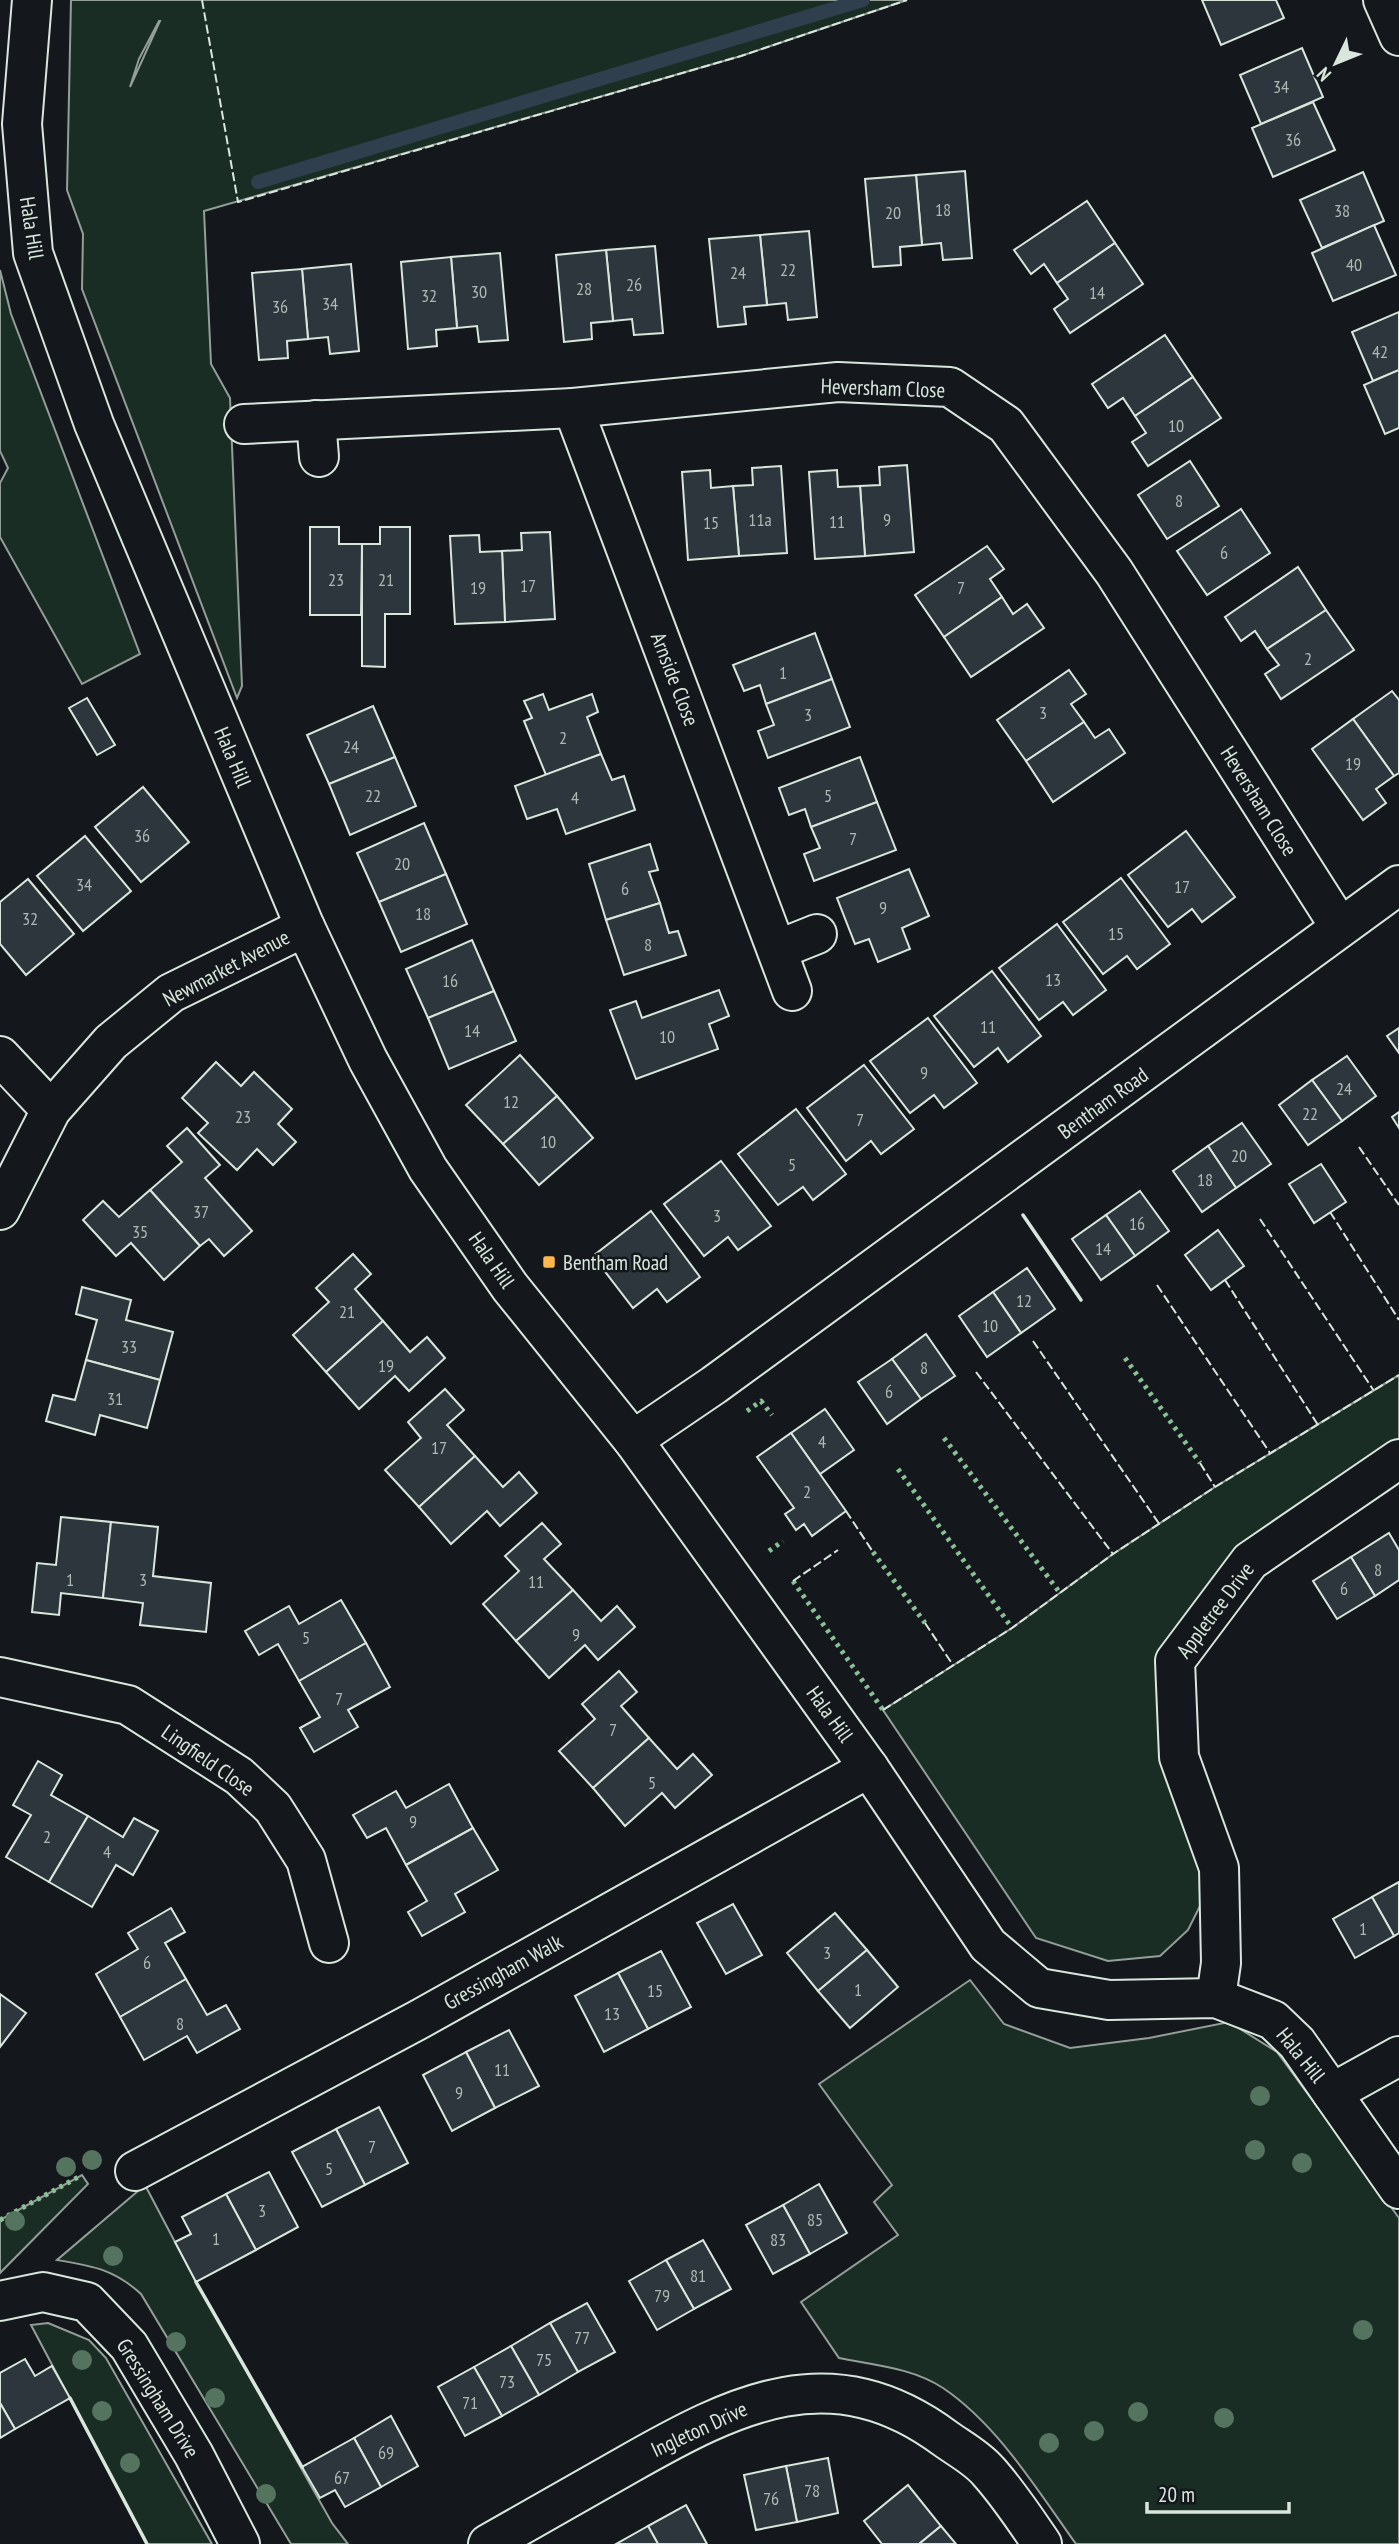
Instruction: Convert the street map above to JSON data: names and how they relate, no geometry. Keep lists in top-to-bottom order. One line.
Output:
{"streets":{"street":["Hala Hill","Heversham Close","Arnside Close","Newmarket Avenue","Bentham Road","Appletree Drive","Lingfield Close","Gressingham Walk","Gressingham Drive","Ingleton Drive"]},"crossings":[["Hala Hill","Newmarket Avenue"],["Hala Hill","Bentham Road"],["Hala Hill","Appletree Drive"],["Hala Hill","Gressingham Walk"],["Heversham Close","Arnside Close"],["Heversham Close","Bentham Road"]],"places":{"transit":["Bentham Road"]},"house_numbers":["34","36","18","38","20","40","22","24","26","28","30","14","32","34","36","42","10","8","11a","9","11","15","6","23","21","17","19","7","2","1","3","3","2","24","19","22","5","4","36","7","20","34","17","6","9","18","32","15","8","13","16","11","14","10","9","24","12","22","23","7","10","20","5","18","37","3","16","35","14","12","21","10","33","19","8","6","31","4","17","2","8","1","3","11","6","9","5","7","7","5","9","2","4","1","3","6","1","15","13","8","11","9","7","5","3","85","1","83","81","79","77","75","73","71","69","67","78","76"],"scale_bar":"20 m","north":"bottom left"}
